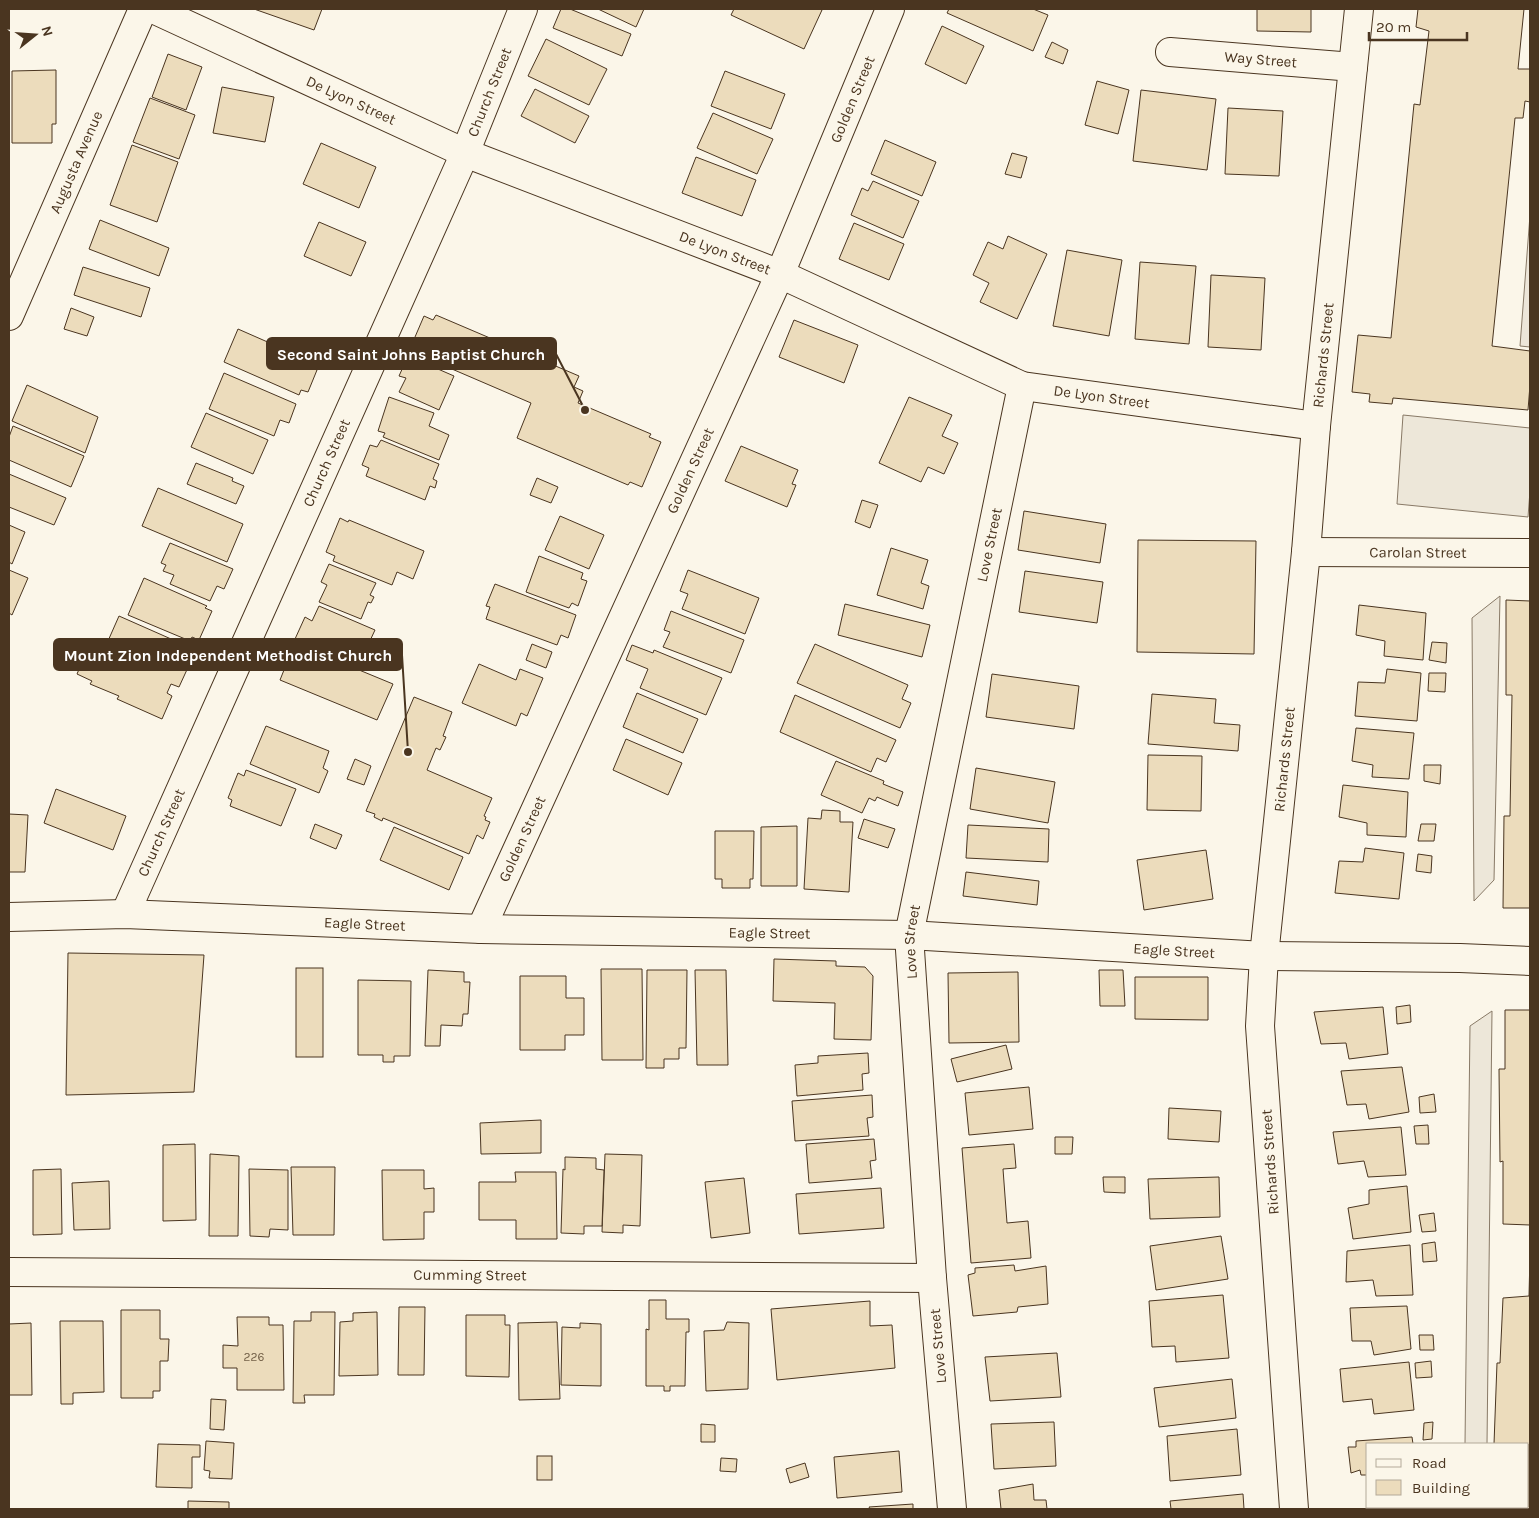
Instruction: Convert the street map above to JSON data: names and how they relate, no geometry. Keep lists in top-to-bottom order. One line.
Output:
{"streets":{"street":["Way Street","Church Street","De Lyon Street","Golden Street","Augusta Avenue","Richards Street","Love Street","Carolan Street","Eagle Street","Cumming Street"]},"crossings":[["Way Street","Richards Street"],["Church Street","De Lyon Street"],["Church Street","Eagle Street"],["De Lyon Street","Golden Street"],["De Lyon Street","Richards Street"],["De Lyon Street","Love Street"],["Golden Street","Eagle Street"],["Richards Street","Carolan Street"],["Richards Street","Eagle Street"],["Love Street","Eagle Street"],["Love Street","Cumming Street"]],"places":["Second Saint Johns Baptist Church","Mount Zion Independent Methodist Church"],"house_numbers":["226"],"legend":["Road","Building"],"scale_bar":"20 m","north":"right"}
